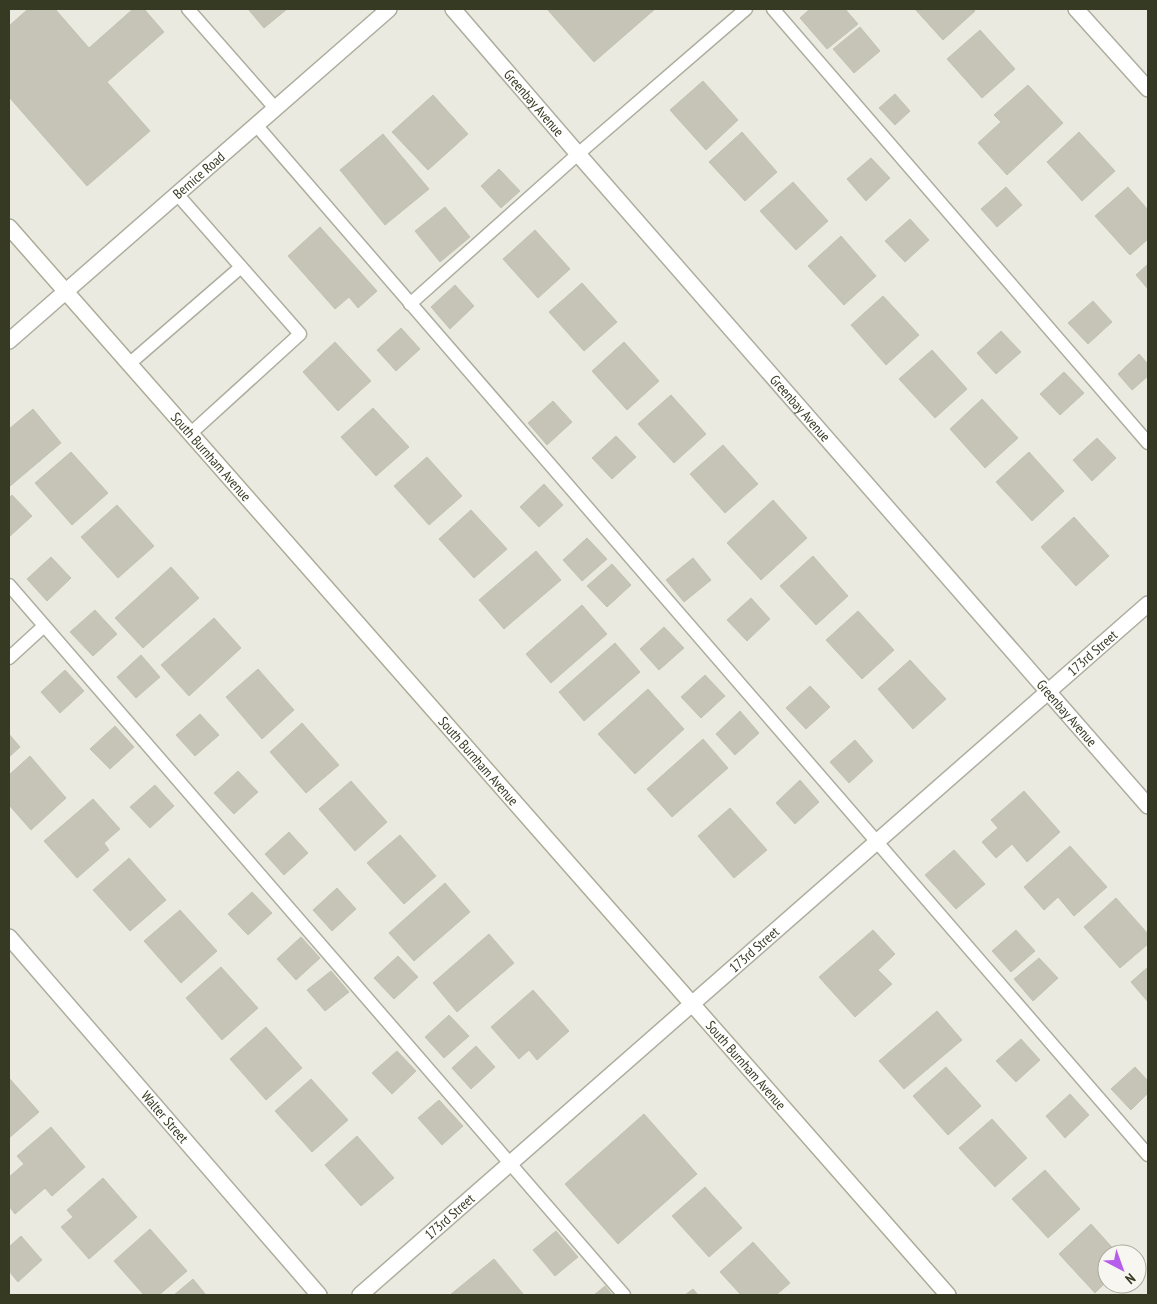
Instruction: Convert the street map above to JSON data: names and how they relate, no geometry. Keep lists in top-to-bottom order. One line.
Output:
{"streets":{"street":["Greenbay Avenue","Bernice Road","South Burnham Avenue","173rd Street","Walter Street"]},"crossings":[["Greenbay Avenue","173rd Street"],["Bernice Road","South Burnham Avenue"],["South Burnham Avenue","173rd Street"]],"north":"bottom right"}
